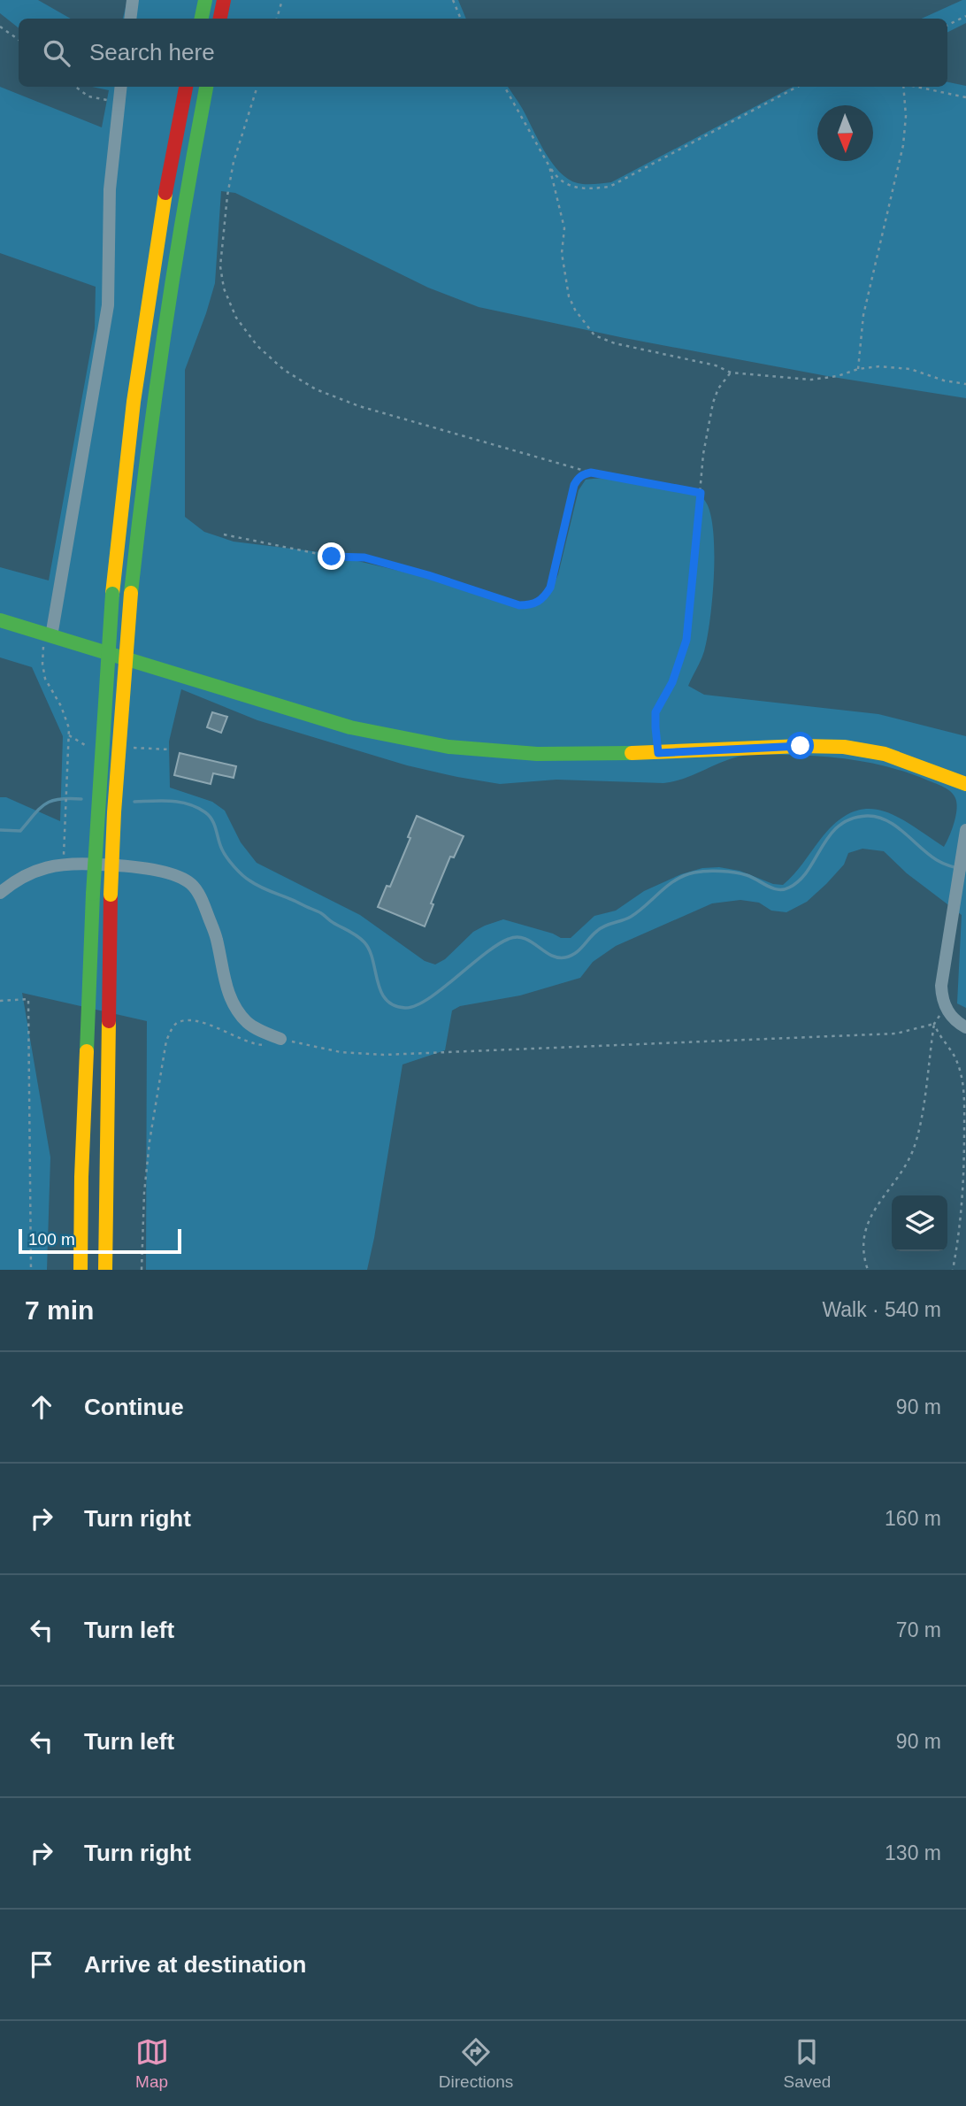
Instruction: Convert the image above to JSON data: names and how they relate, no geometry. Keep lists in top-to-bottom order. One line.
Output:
{"scale_bar":"100 m","north":"bottom","page":{"search":"Search here","scale":"100 m","heading":["7 min","Walk · 540 m"],"list":[["Continue","90 m"],["Turn right","160 m"],["Turn left","70 m"],["Turn left","90 m"],["Turn right","130 m"],"Arrive at destination"],"nav":["Map","Directions","Saved"]}}
